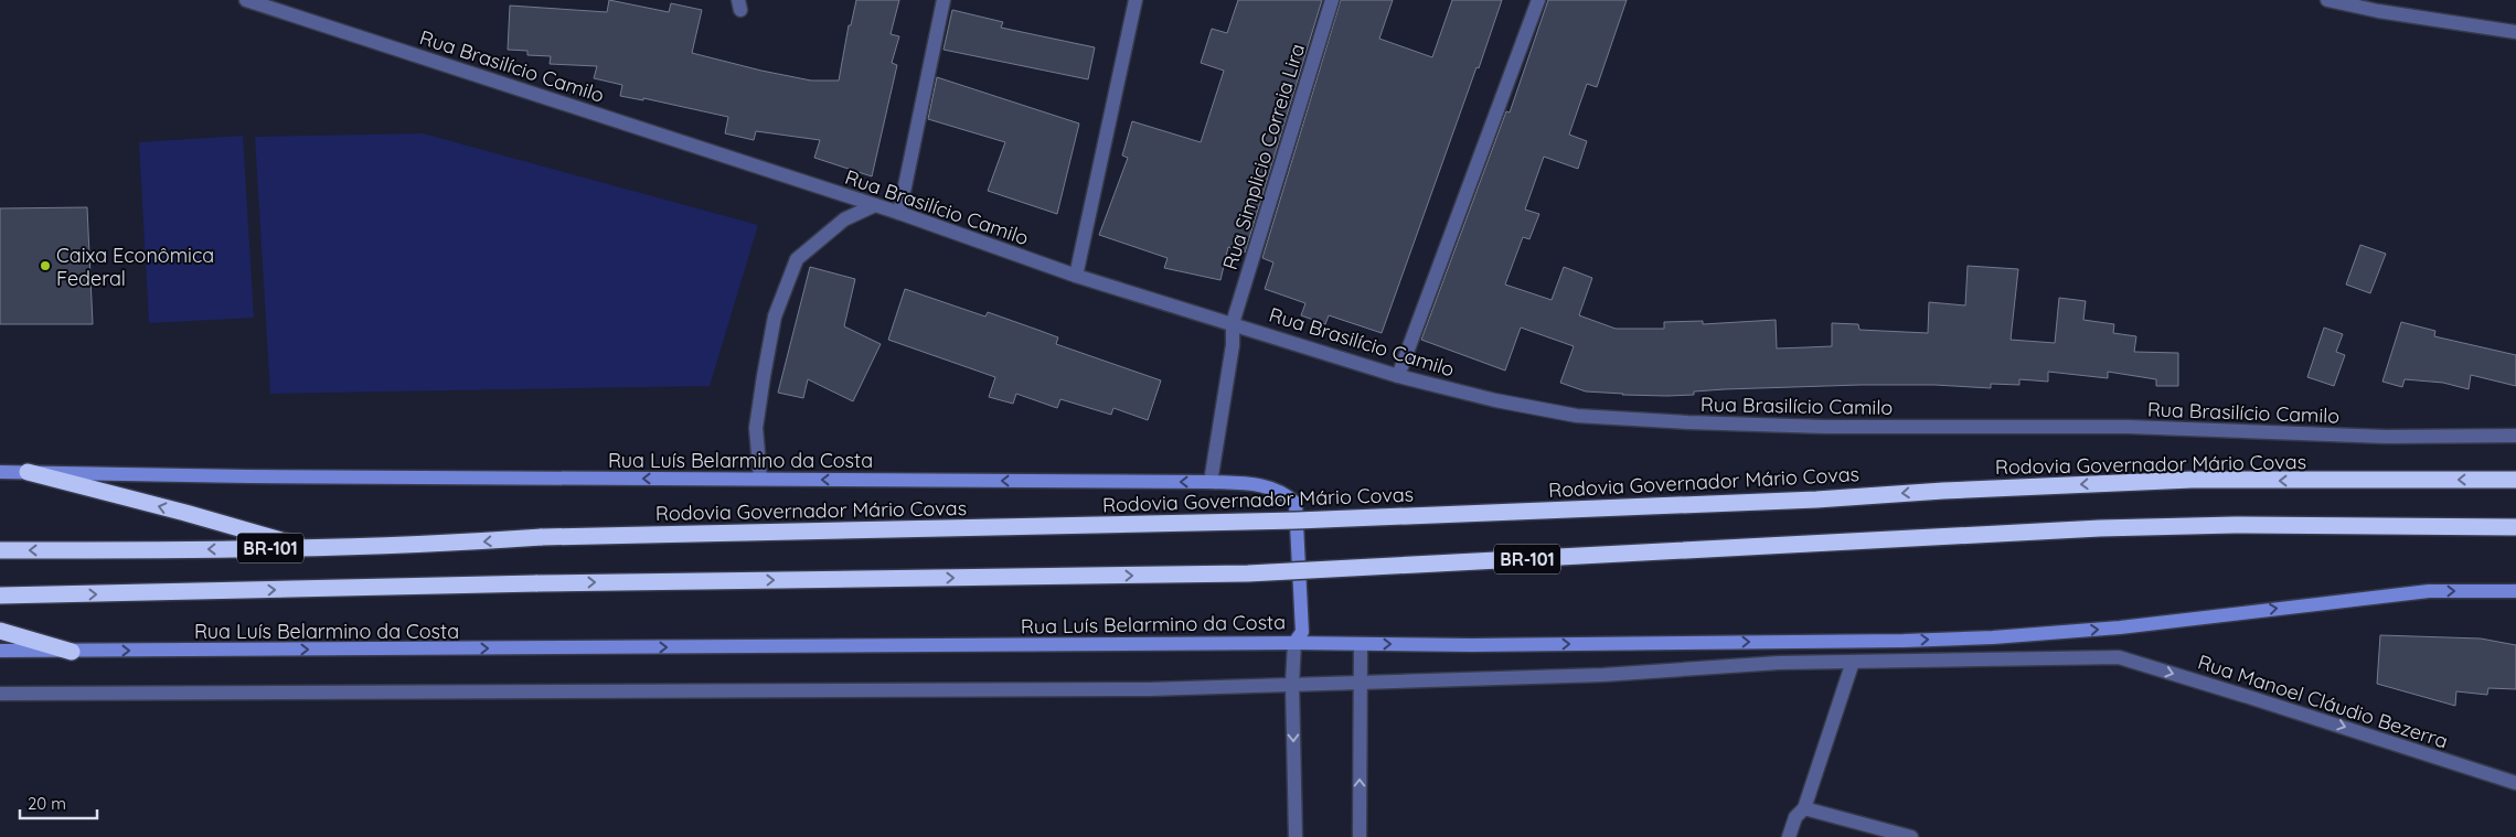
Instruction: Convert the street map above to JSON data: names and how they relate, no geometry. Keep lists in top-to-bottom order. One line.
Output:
{"streets":{"highway":["Rodovia Governador Mário Covas","BR-101"],"main road":["Rua Luís Belarmino da Costa"],"street":["Rua Brasilício Camilo","Rua Simplicio Correia Lira","Rua Manoel Cláudio Bezerra"]},"crossings":[["Rua Brasilício Camilo","Rua Simplicio Correia Lira"],["Rua Simplicio Correia Lira","Rua Luís Belarmino da Costa"]],"places":["Caixa Econômica Federal"],"scale_bar":"20 m"}
